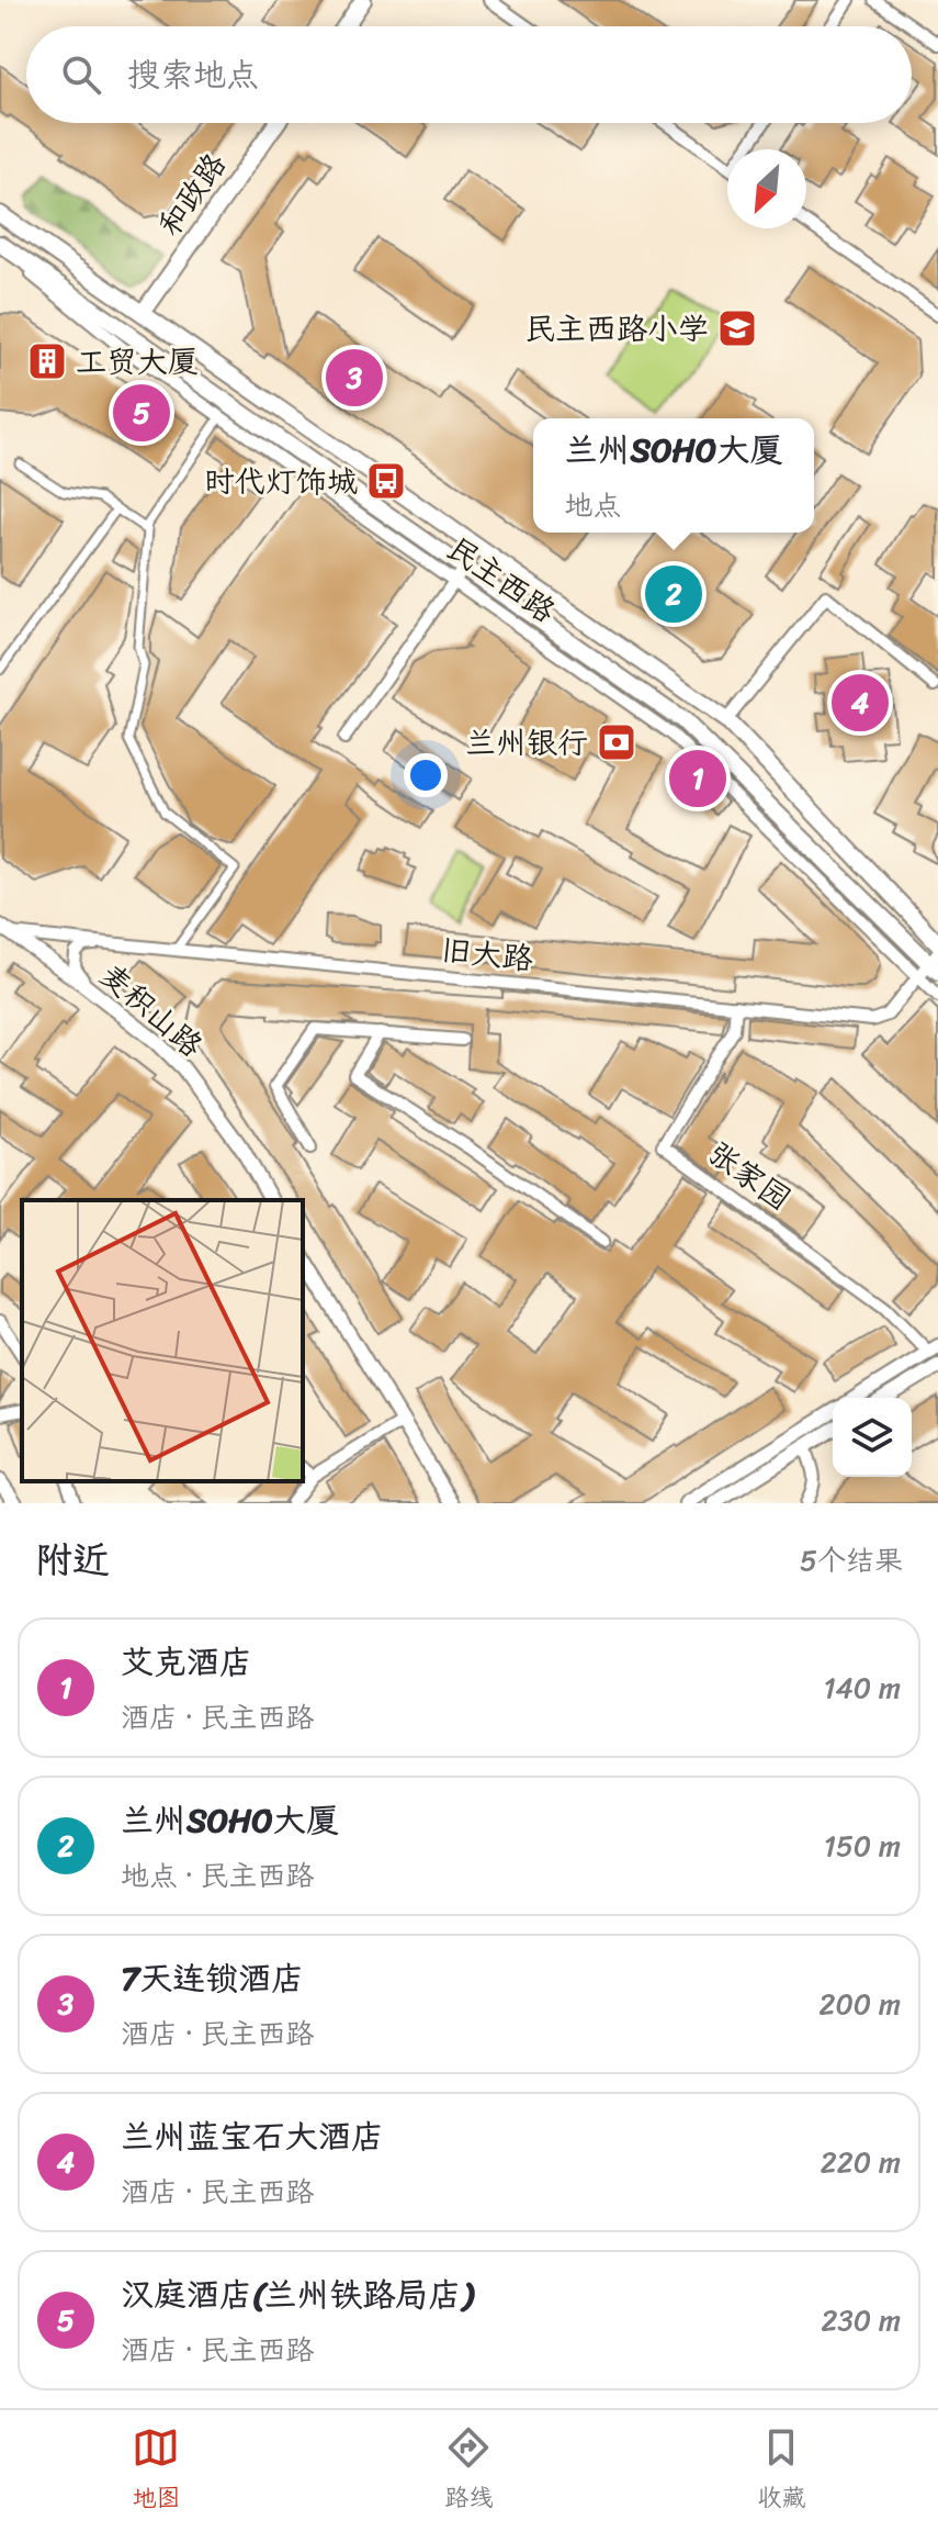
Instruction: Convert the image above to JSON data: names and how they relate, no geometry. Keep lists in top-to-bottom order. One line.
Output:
{"streets":{"main road":["和政路","民主西路"],"street":["旧大路","麦积山路","张家园"]},"crossings":[["和政路","民主西路"],["民主西路","旧大路"],["旧大路","麦积山路"],["旧大路","张家园"]],"places":{"school or university":["民主西路小学"],"building":["工贸大厦"],"bus stop":["时代灯饰城"],"bank":["兰州银行"]},"north":"bottom left","page":{"search":"搜索地点","pins":["3","5","2","4","1"],"popup":["兰州SOHO大厦","地点"],"heading":["附近","5个结果"],"list":[{"mark":"1","name":"艾克酒店","note":"酒店 · 民主西路","value":"140 m"},{"mark":"2","name":"兰州SOHO大厦","note":"地点 · 民主西路","value":"150 m"},{"mark":"3","name":"7天连锁酒店","note":"酒店 · 民主西路","value":"200 m"},{"mark":"4","name":"兰州蓝宝石大酒店","note":"酒店 · 民主西路","value":"220 m"},{"mark":"5","name":"汉庭酒店(兰州铁路局店)","note":"酒店 · 民主西路","value":"230 m"}],"nav":["地图","路线","收藏"]}}
